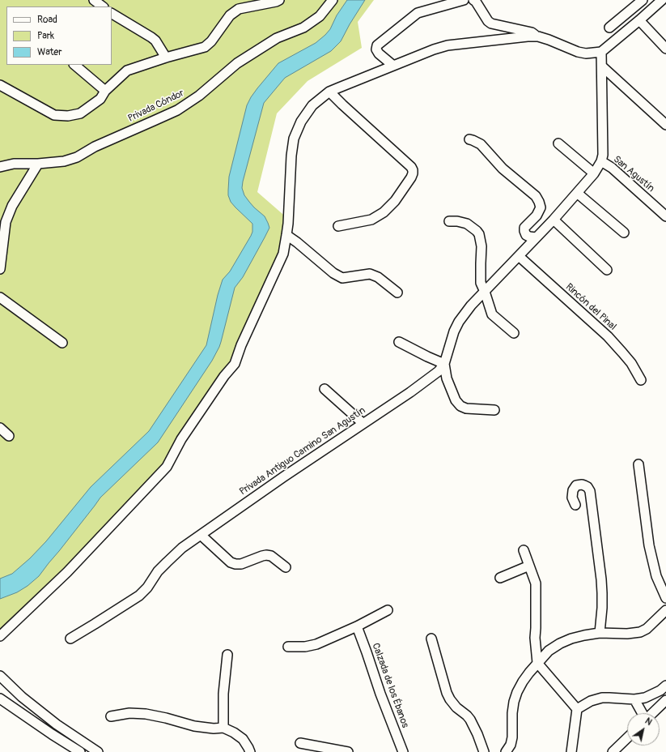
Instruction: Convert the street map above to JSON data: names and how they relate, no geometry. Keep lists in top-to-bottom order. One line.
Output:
{"streets":{"street":["Privada Cóndor","San Agustín","Rincón del Pinal","Privada Antiguo Camino San Agustín","Calzada de los Ébanos"]},"crossings":[["San Agustín","Privada Antiguo Camino San Agustín"],["Rincón del Pinal","Privada Antiguo Camino San Agustín"]],"legend":["Road","Park","Water"],"north":"top right"}
